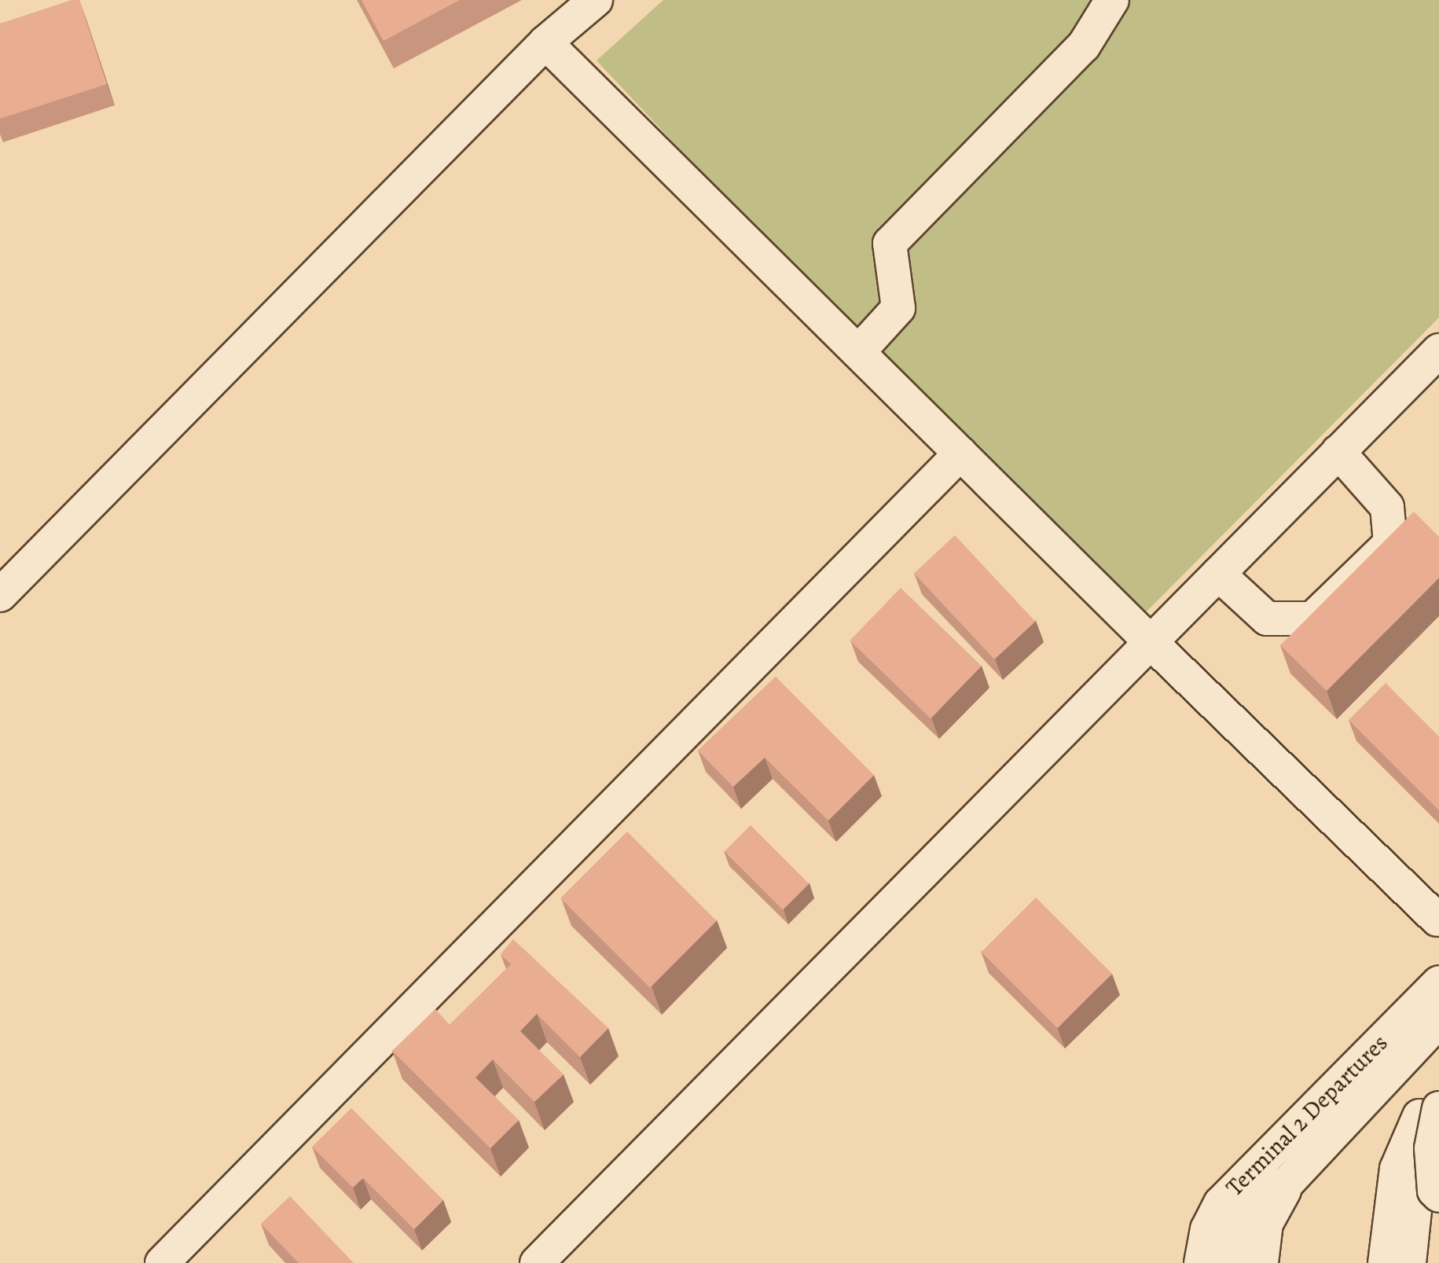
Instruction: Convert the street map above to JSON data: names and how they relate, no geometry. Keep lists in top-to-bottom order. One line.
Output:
{"streets":{"street":["Terminal 2 Departures"]}}
